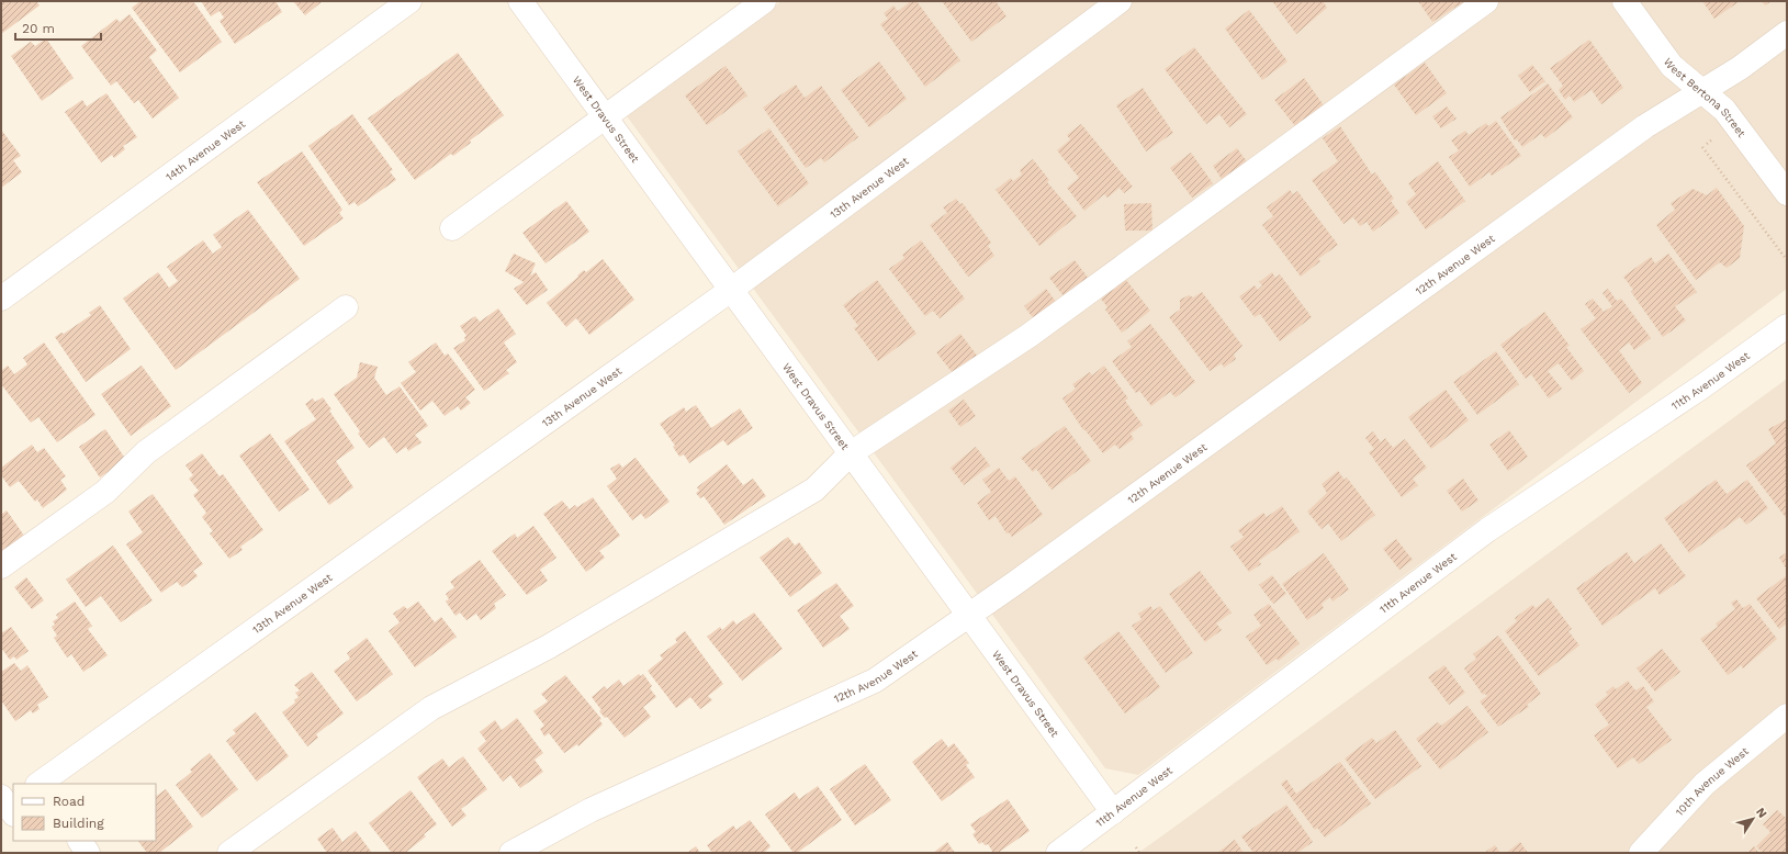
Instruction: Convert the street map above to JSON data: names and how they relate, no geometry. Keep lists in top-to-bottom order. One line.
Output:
{"streets":{"street":["West Bertona Street","West Dravus Street","14th Avenue West","13th Avenue West","12th Avenue West","11th Avenue West","10th Avenue West"]},"crossings":[["West Bertona Street","12th Avenue West"],["West Dravus Street","13th Avenue West"],["West Dravus Street","12th Avenue West"],["West Dravus Street","11th Avenue West"]],"legend":["Road","Building"],"scale_bar":"20 m","north":"top right"}
